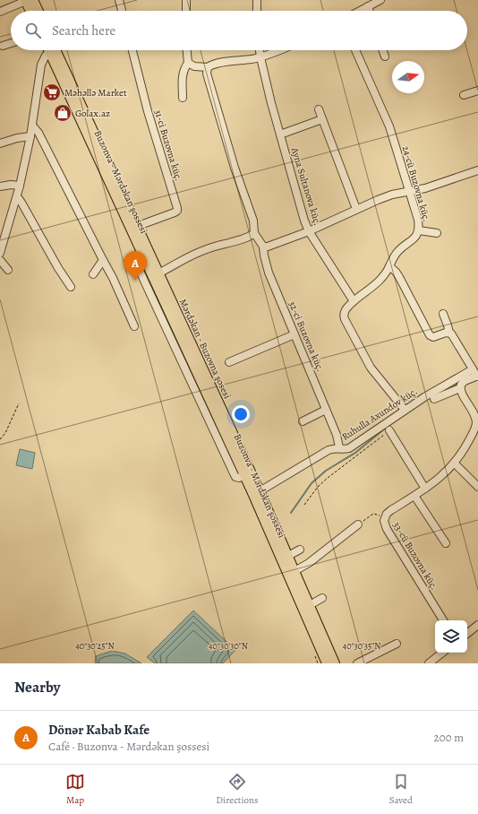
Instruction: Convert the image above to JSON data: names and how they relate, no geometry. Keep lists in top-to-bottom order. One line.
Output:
{"streets":{"main road":["Buzonva - Mərdəkan şossesi","Mərdəkan - Buzovna şosesi"],"street":["31-ci Buzovna küç.","24-cü Buzovna küç.","Ayna Sultanova küç.","32-ci Buzovna küç.","Ruhulla Axundov küç.","33-cü Buzovna küç."]},"crossings":[["31-ci Buzovna küç.","Mərdəkan - Buzovna şosesi"],["24-cü Buzovna küç.","Ayna Sultanova küç."],["32-ci Buzovna küç.","Ruhulla Axundov küç."],["Mərdəkan - Buzovna şosesi","Ruhulla Axundov küç."]],"places":{"supermarket":["Məhəllə Market"],"shop":["Golax.az"]},"north":"right","page":{"search":"Search here","pins":"A","heading":"Nearby","list":[{"mark":"A","name":"Dönər Kabab Kafe","note":"Café · Buzonva - Mərdəkan şossesi","value":"200 m"}],"nav":["Map","Directions","Saved"]},"coordinates":["40°30'25\"N","40°30'30\"N","40°30'35\"N"]}
